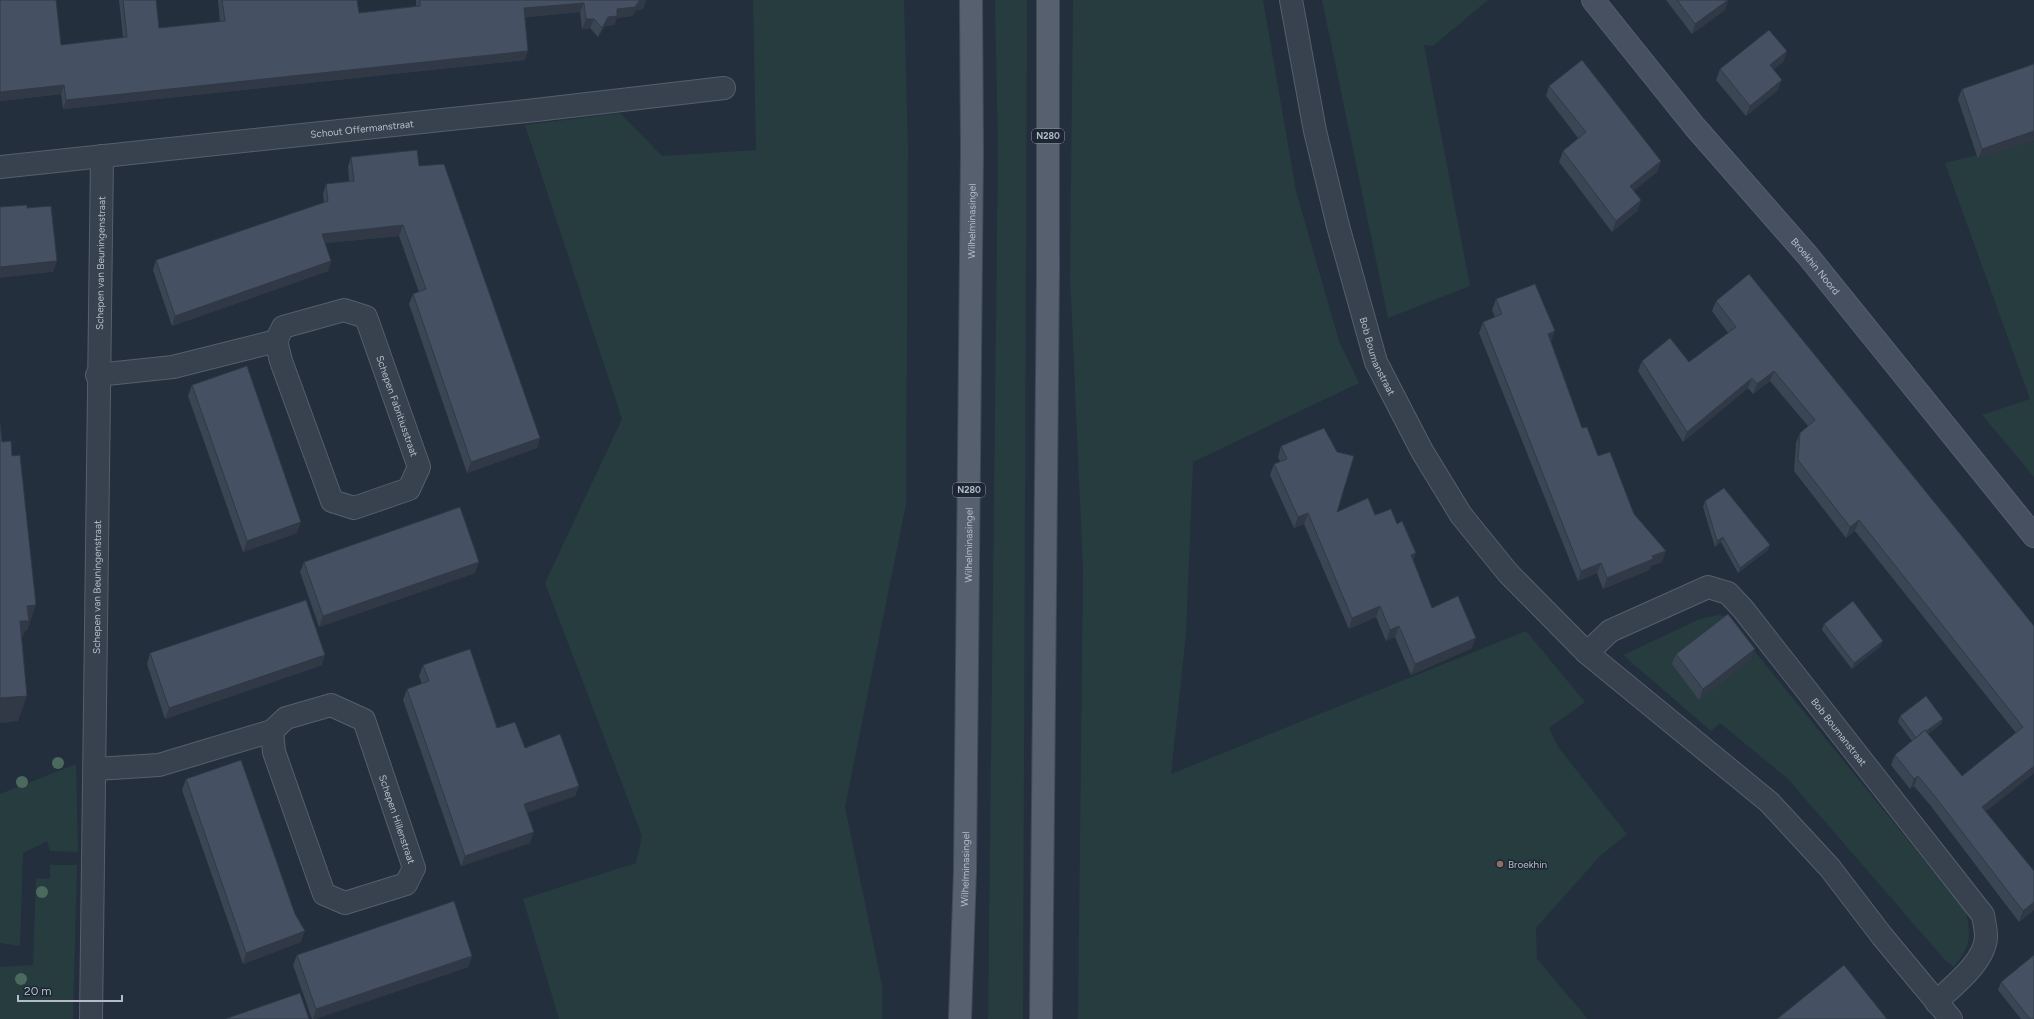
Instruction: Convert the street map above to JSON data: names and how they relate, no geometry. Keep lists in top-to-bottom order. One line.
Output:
{"streets":{"main road":["N280","Wilhelminasingel"],"street":["Schout Offermanstraat","Schepen van Beuningenstraat","Broekhin Noord","Bob Boumanstraat","Schepen Fabritiusstraat","Schepen Hillenstraat"]},"crossings":[["Schout Offermanstraat","Schepen van Beuningenstraat"],["Schepen van Beuningenstraat","Schepen Hillenstraat"]],"places":["Broekhin"],"scale_bar":"20 m"}
